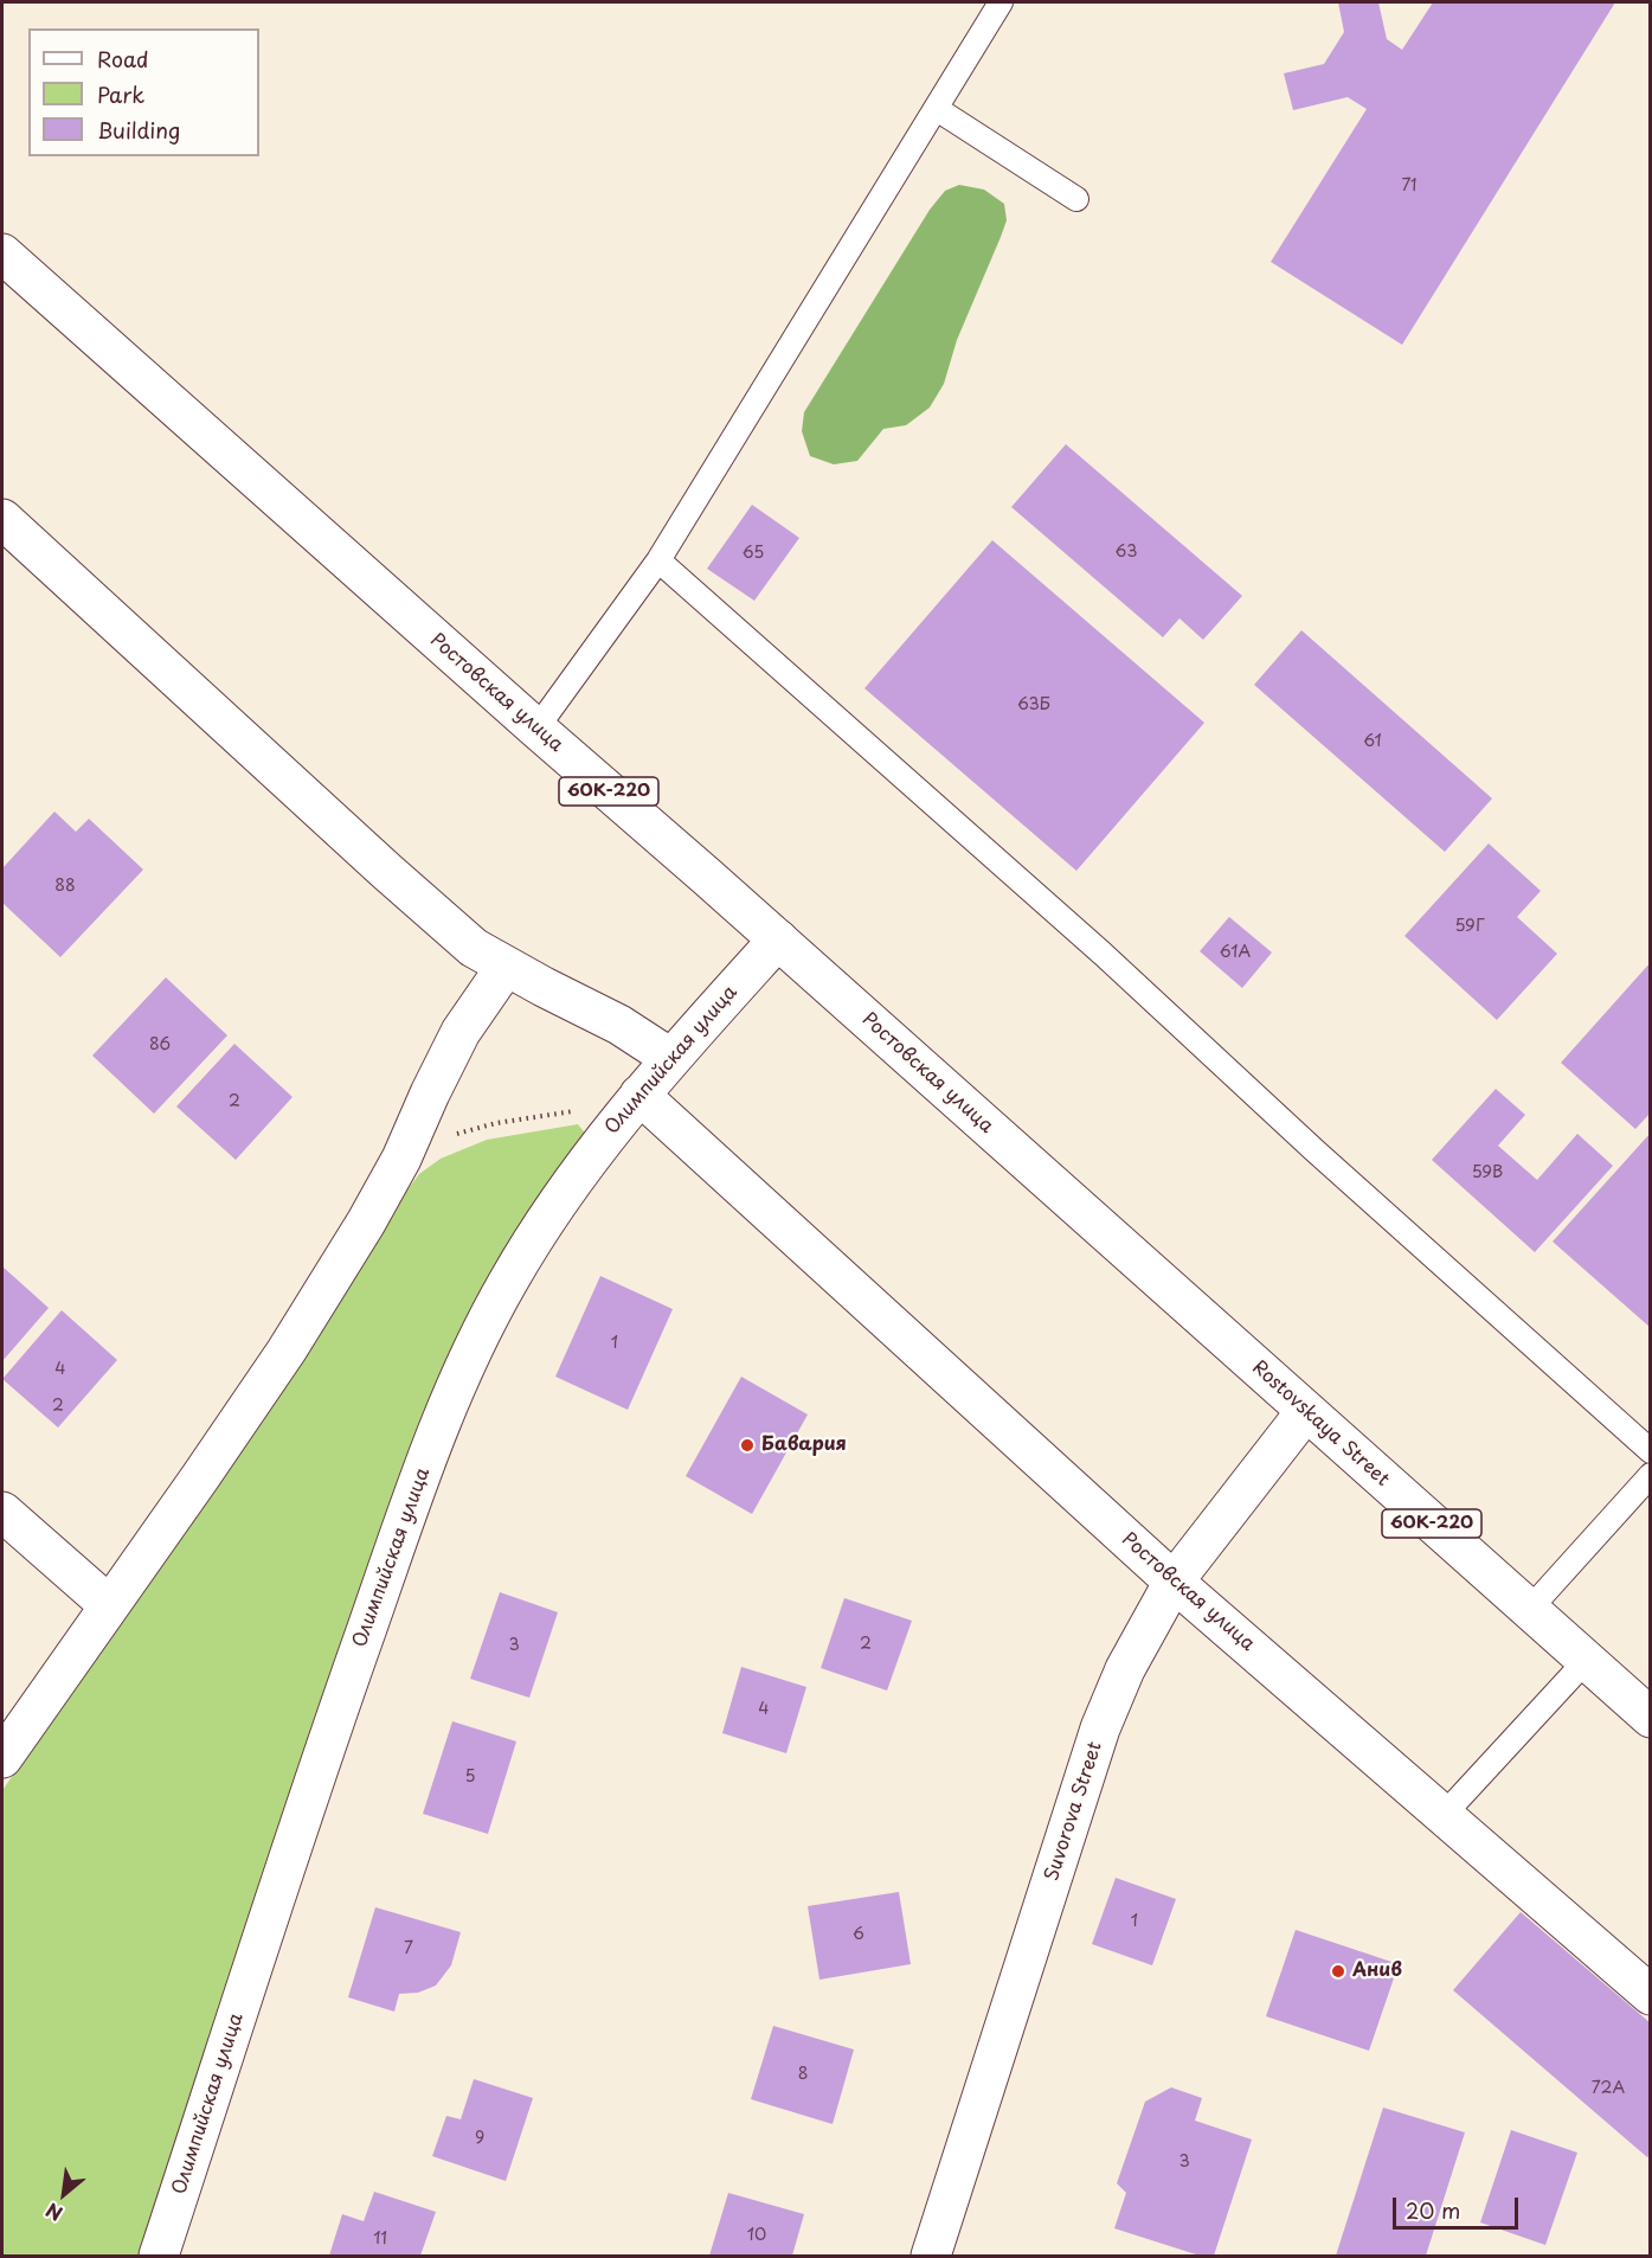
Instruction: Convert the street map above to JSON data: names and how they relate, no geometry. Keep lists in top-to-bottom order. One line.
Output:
{"streets":{"street":["Ростовская улица","60К-220","Олимпийская улица","Rostovskaya Street","Suvorova Street"]},"crossings":[["Ростовская улица","Олимпийская улица"],["Ростовская улица","Rostovskaya Street"],["Ростовская улица","Suvorova Street"],["Rostovskaya Street","Suvorova Street"]],"places":["Бавария","Анив"],"house_numbers":["71","63","65","63Б","61","88","59Г","61А","86","2","59В","1","4","2","2","3","4","5","1","6","7","8","72А","9","3","10","11"],"legend":["Road","Park","Building"],"scale_bar":"20 m","north":"bottom left"}
